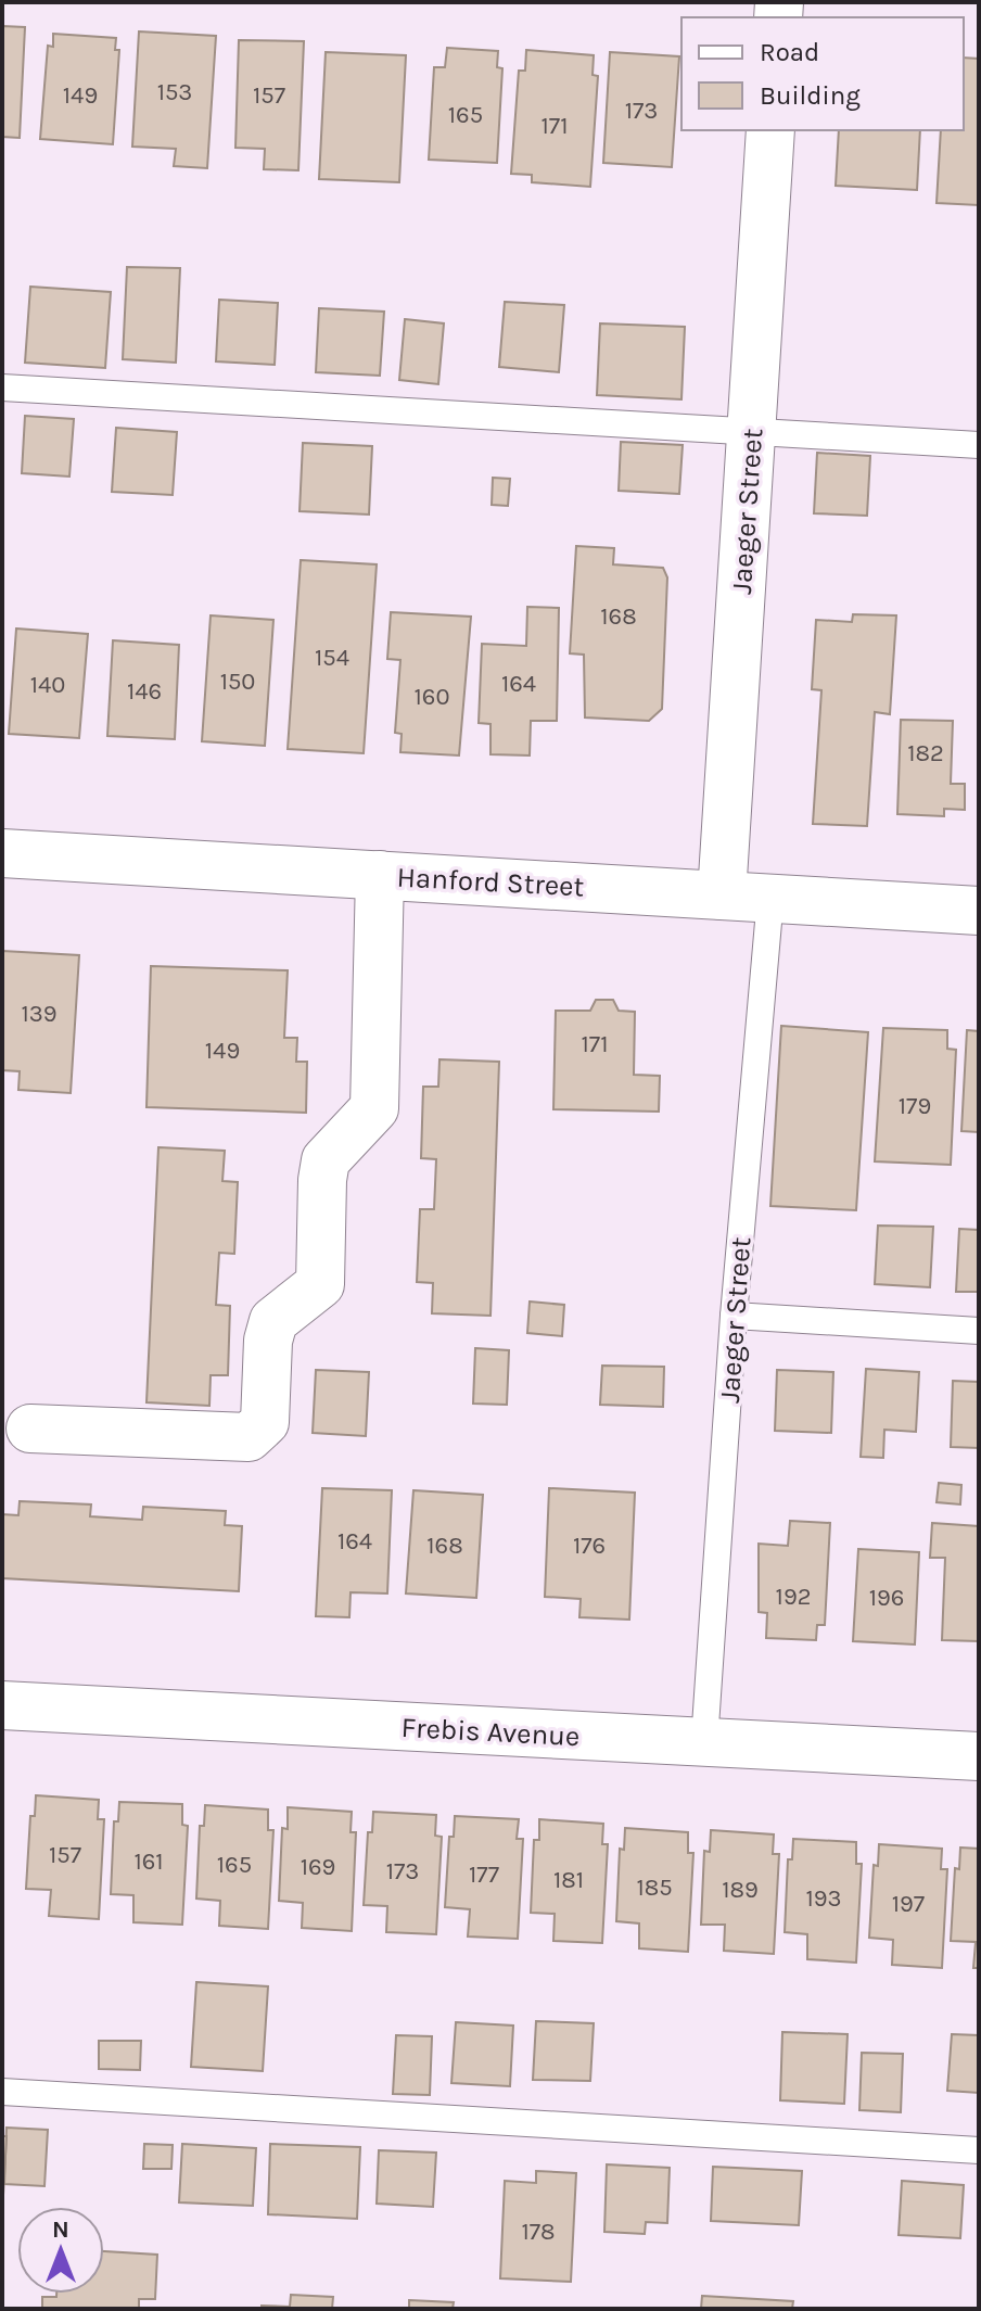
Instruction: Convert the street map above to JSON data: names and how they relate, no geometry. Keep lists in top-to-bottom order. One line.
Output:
{"streets":{"street":["Jaeger Street","Hanford Street","Frebis Avenue"]},"crossings":[["Jaeger Street","Hanford Street"],["Jaeger Street","Frebis Avenue"]],"house_numbers":["153","149","157","173","165","171","168","154","150","164","140","146","160","182","139","171","149","179","164","168","176","192","196","157","161","165","169","173","177","181","185","189","193","197","178"],"legend":["Road","Building"],"north":"top"}
